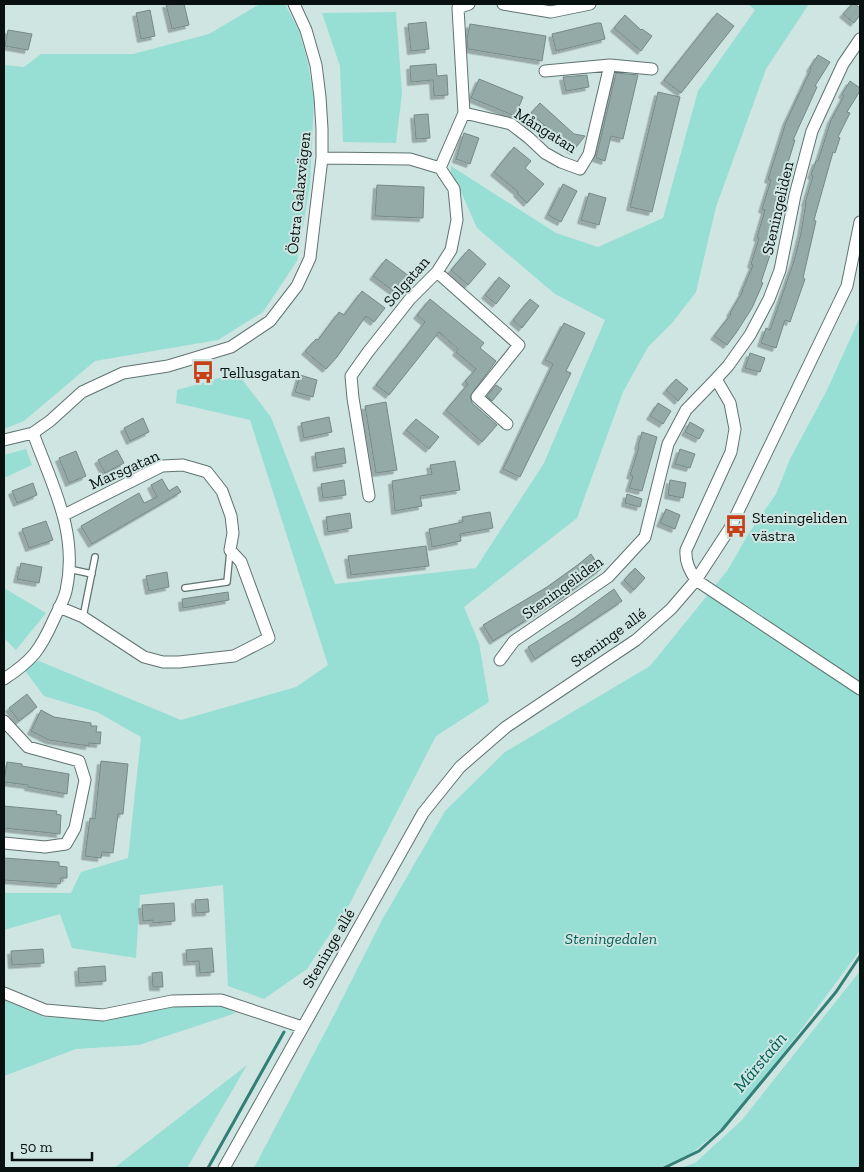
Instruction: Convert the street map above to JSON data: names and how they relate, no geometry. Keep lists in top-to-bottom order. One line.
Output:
{"streets":{"street":["Mångatan","Östra Galaxvägen","Steningeliden","Solgatan","Marsgatan","Steninge allé"]},"water":["Märstaån"],"parks":["Steningedalen"],"places":{"bus stop":["Tellusgatan","Steningeliden västra"]},"scale_bar":"50 m"}
